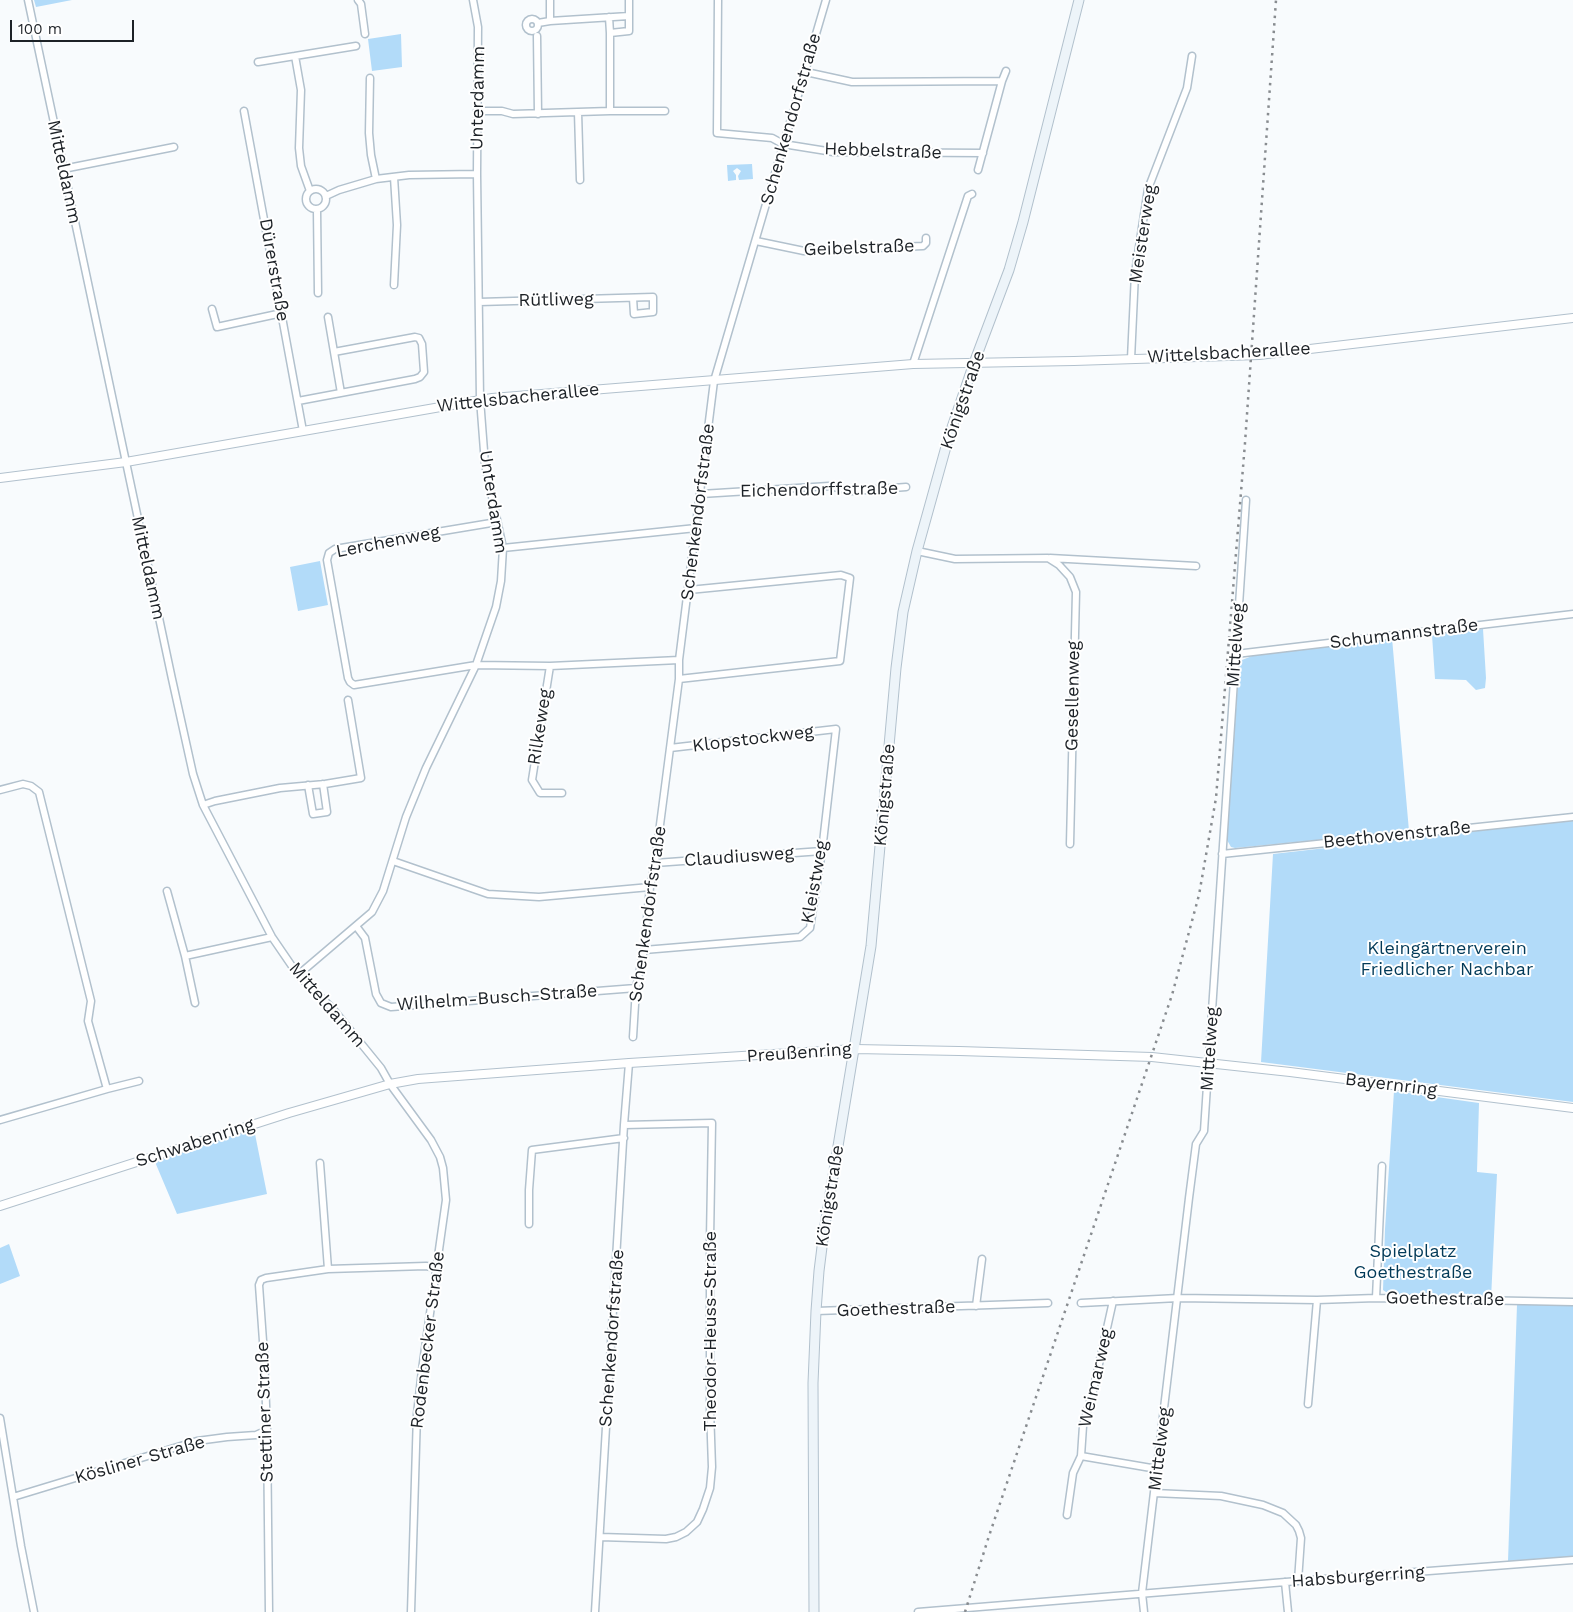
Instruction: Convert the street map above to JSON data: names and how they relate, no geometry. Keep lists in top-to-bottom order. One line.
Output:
{"streets":{"main road":["Königstraße"],"street":["Unterdamm","Schenkendorfstraße","Hebbelstraße","Mitteldamm","Meisterweg","Geibelstraße","Dürerstraße","Rütliweg","Wittelsbacherallee","Eichendorffstraße","Lerchenweg","Schumannstraße","Mittelweg","Gesellenweg","Rilkeweg","Klopstockweg","Beethovenstraße","Claudiusweg","Kleistweg","Wilhelm-Busch-Straße","Preußenring","Bayernring","Schwabenring","Goethestraße","Theodor-Heuss-Straße","Rodenbecker Straße","Weimarweg","Stettiner Straße","Kösliner Straße","Habsburgerring"]},"crossings":[["Unterdamm","Mitteldamm"],["Unterdamm","Rütliweg"],["Unterdamm","Wittelsbacherallee"],["Unterdamm","Lerchenweg"],["Unterdamm","Rilkeweg"],["Unterdamm","Wilhelm-Busch-Straße"],["Schenkendorfstraße","Hebbelstraße"],["Schenkendorfstraße","Geibelstraße"],["Schenkendorfstraße","Wittelsbacherallee"],["Schenkendorfstraße","Eichendorffstraße"],["Schenkendorfstraße","Rilkeweg"],["Schenkendorfstraße","Klopstockweg"],["Schenkendorfstraße","Claudiusweg"],["Schenkendorfstraße","Kleistweg"],["Schenkendorfstraße","Wilhelm-Busch-Straße"],["Schenkendorfstraße","Preußenring"],["Schenkendorfstraße","Theodor-Heuss-Straße"],["Mitteldamm","Wittelsbacherallee"],["Mitteldamm","Preußenring"],["Mitteldamm","Schwabenring"],["Mitteldamm","Rodenbecker Straße"],["Meisterweg","Wittelsbacherallee"],["Dürerstraße","Wittelsbacherallee"],["Wittelsbacherallee","Königstraße"],["Königstraße","Preußenring"],["Königstraße","Goethestraße"],["Lerchenweg","Rilkeweg"],["Schumannstraße","Mittelweg"],["Mittelweg","Beethovenstraße"],["Mittelweg","Preußenring"],["Mittelweg","Bayernring"],["Mittelweg","Goethestraße"],["Mittelweg","Habsburgerring"],["Klopstockweg","Kleistweg"],["Claudiusweg","Kleistweg"],["Preußenring","Bayernring"],["Preußenring","Schwabenring"],["Preußenring","Rodenbecker Straße"],["Schwabenring","Rodenbecker Straße"],["Goethestraße","Weimarweg"],["Rodenbecker Straße","Stettiner Straße"],["Stettiner Straße","Kösliner Straße"]],"parks":["Kleingärtnerverein Friedlicher Nachbar","Spielplatz Goethestraße"],"scale_bar":"100 m"}
